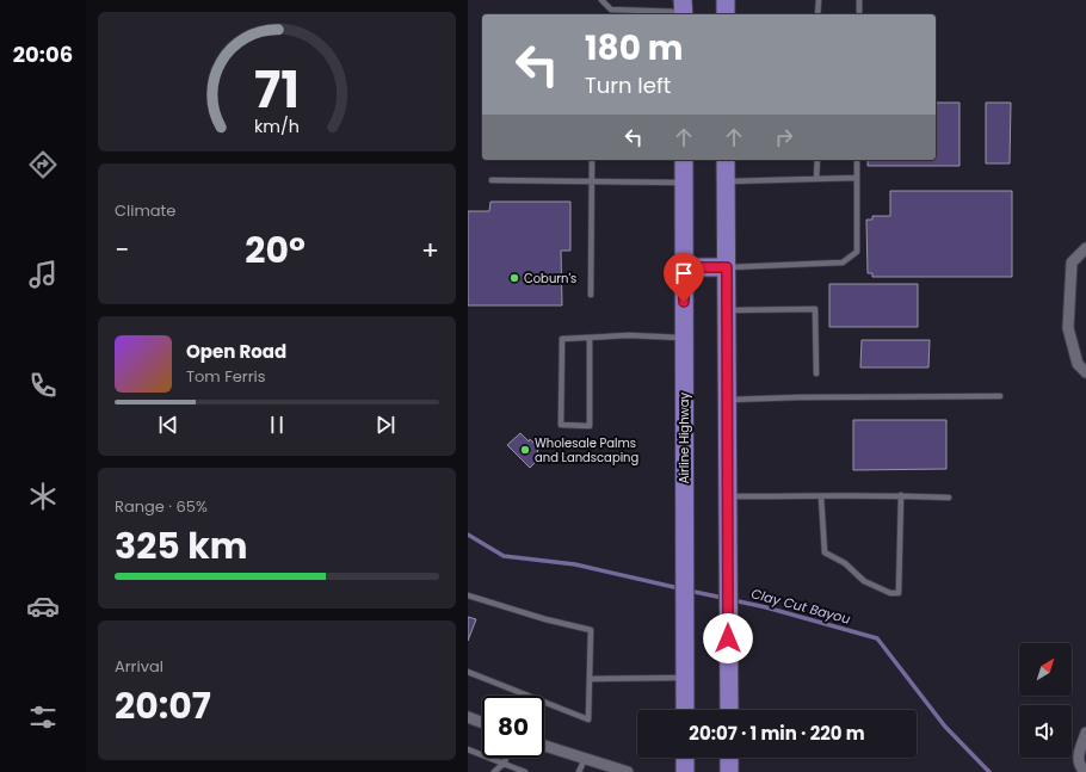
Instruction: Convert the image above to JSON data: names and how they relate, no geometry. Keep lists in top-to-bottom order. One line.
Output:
{"streets":{"highway":["Airline Highway"]},"water":["Clay Cut Bayou"],"places":["Coburn's","Wholesale Palms and Landscaping"],"north":"top right","page":{"tabs":"20:06","turn":["180 m","Turn left"],"tile":["Climate",["Range · 65%","325 km"],["Arrival","20:07"]],"heat":["−","20°","+"],"song":["Open Road","Tom Ferris"],"limit":"80","trip":"20:07 · 1 min · 220 m","gauge":["71","km/h"]}}
